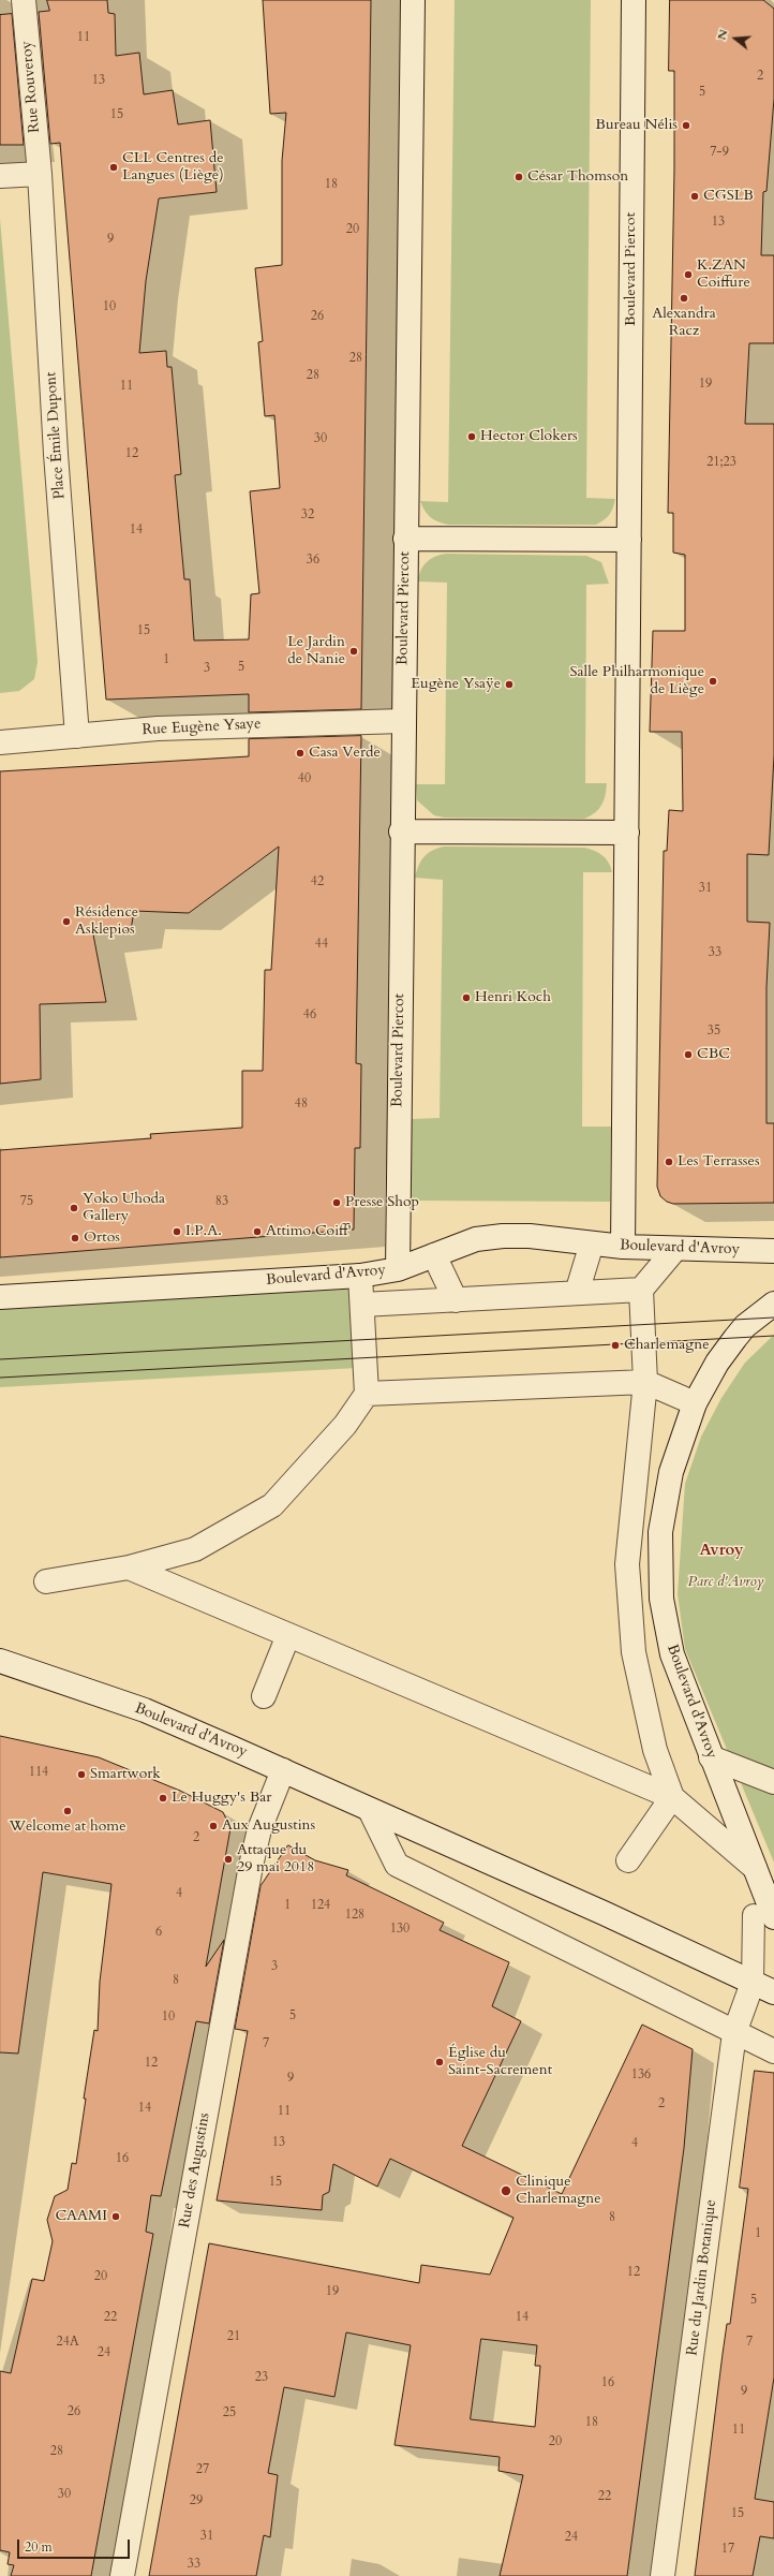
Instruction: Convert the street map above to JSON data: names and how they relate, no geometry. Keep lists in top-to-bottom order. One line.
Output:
{"streets":{"street":["Rue Rouveroy","Boulevard Piercot","Place Émile Dupont","Rue Eugène Ysaye","Boulevard d'Avroy","Rue des Augustins","Rue du Jardin Botanique"]},"crossings":[["Rue Rouveroy","Place Émile Dupont"],["Boulevard Piercot","Rue Eugène Ysaye"],["Boulevard Piercot","Boulevard d'Avroy"],["Place Émile Dupont","Rue Eugène Ysaye"],["Boulevard d'Avroy","Rue des Augustins"],["Boulevard d'Avroy","Rue du Jardin Botanique"]],"districts":["Avroy"],"parks":["Parc d'Avroy"],"places":["Bureau Nélis","CLL Centres de Langues (Liège)","César Thomson","CGSLB","K.ZAN Coiffure","Alexandra Racz","Hector Clokers","Le Jardin de Nanie","Salle Philharmonique de Liège","Eugène Ysaÿe","Casa Verde","Résidence Asklepios","Henri Koch","CBC","Les Terrasses","Presse Shop","Yoko Uhoda Gallery","I.P.A.","Attimo Coiff'","Ortos","Charlemagne","Smartwork","Le Huggy's Bar","Welcome at home","Aux Augustins","Attaque du 29 mai 2018","Église du Saint-Sacrement","Clinique Charlemagne","CAAMI"],"house_numbers":["11","2","13","5","15","7-9","18","13","20","9","10","26","28","28","19","11","30","12","21;23","32","14","36","15","1","5","3","40","42","31","44","33","46","35","48","75","83","114","2","4","1","124","128","130","6","3","8","5","10","7","12","136","9","2","14","11","13","4","16","15","8","1","12","20","19","5","22","14","21","24A","7","24","23","16","9","26","25","18","11","20","28","27","30","22","29","15","31","24","17","33"],"scale_bar":"20 m","north":"left"}
